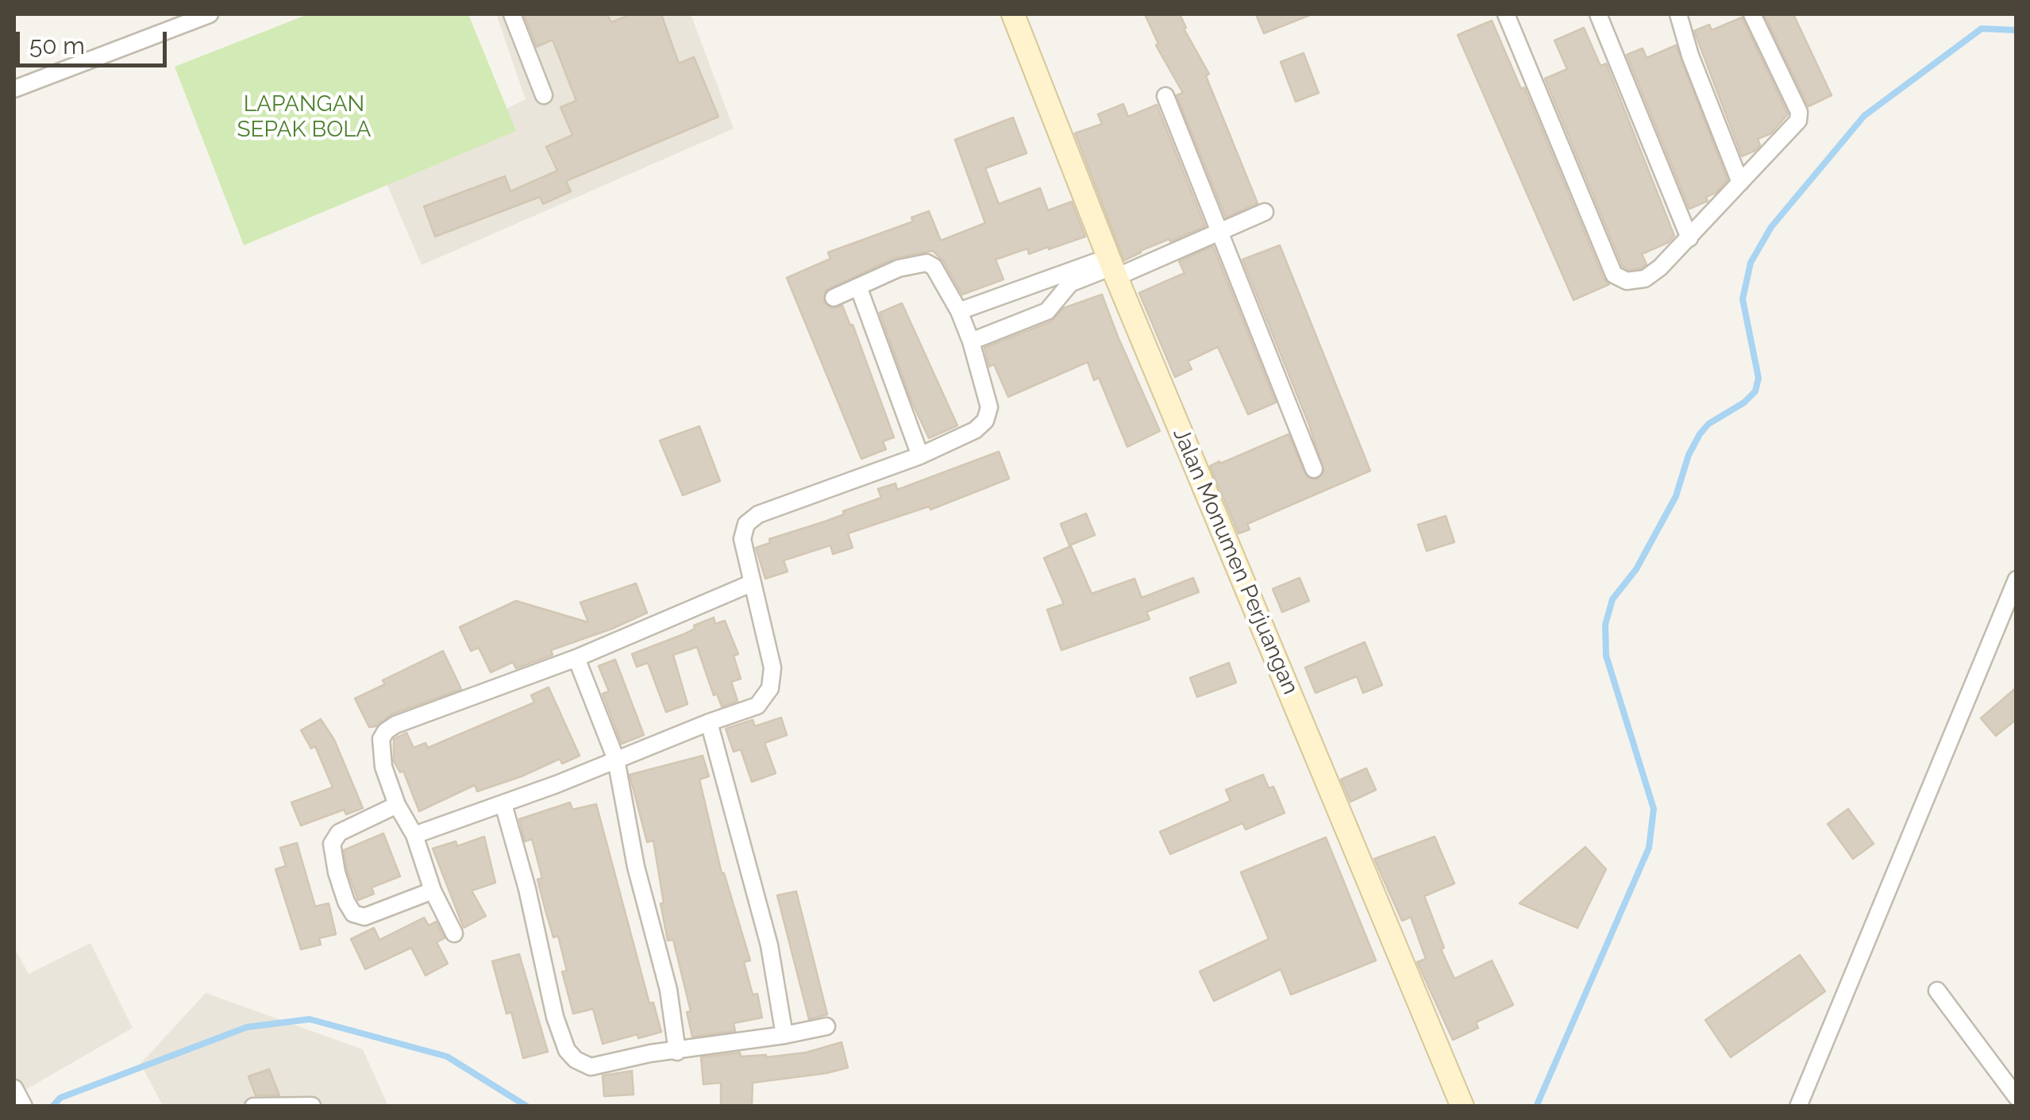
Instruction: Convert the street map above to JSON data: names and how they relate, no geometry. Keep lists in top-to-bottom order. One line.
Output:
{"streets":{"street":["Jalan Monumen Perjuangan"]},"parks":["LAPANGAN SEPAK BOLA"],"scale_bar":"50 m"}
